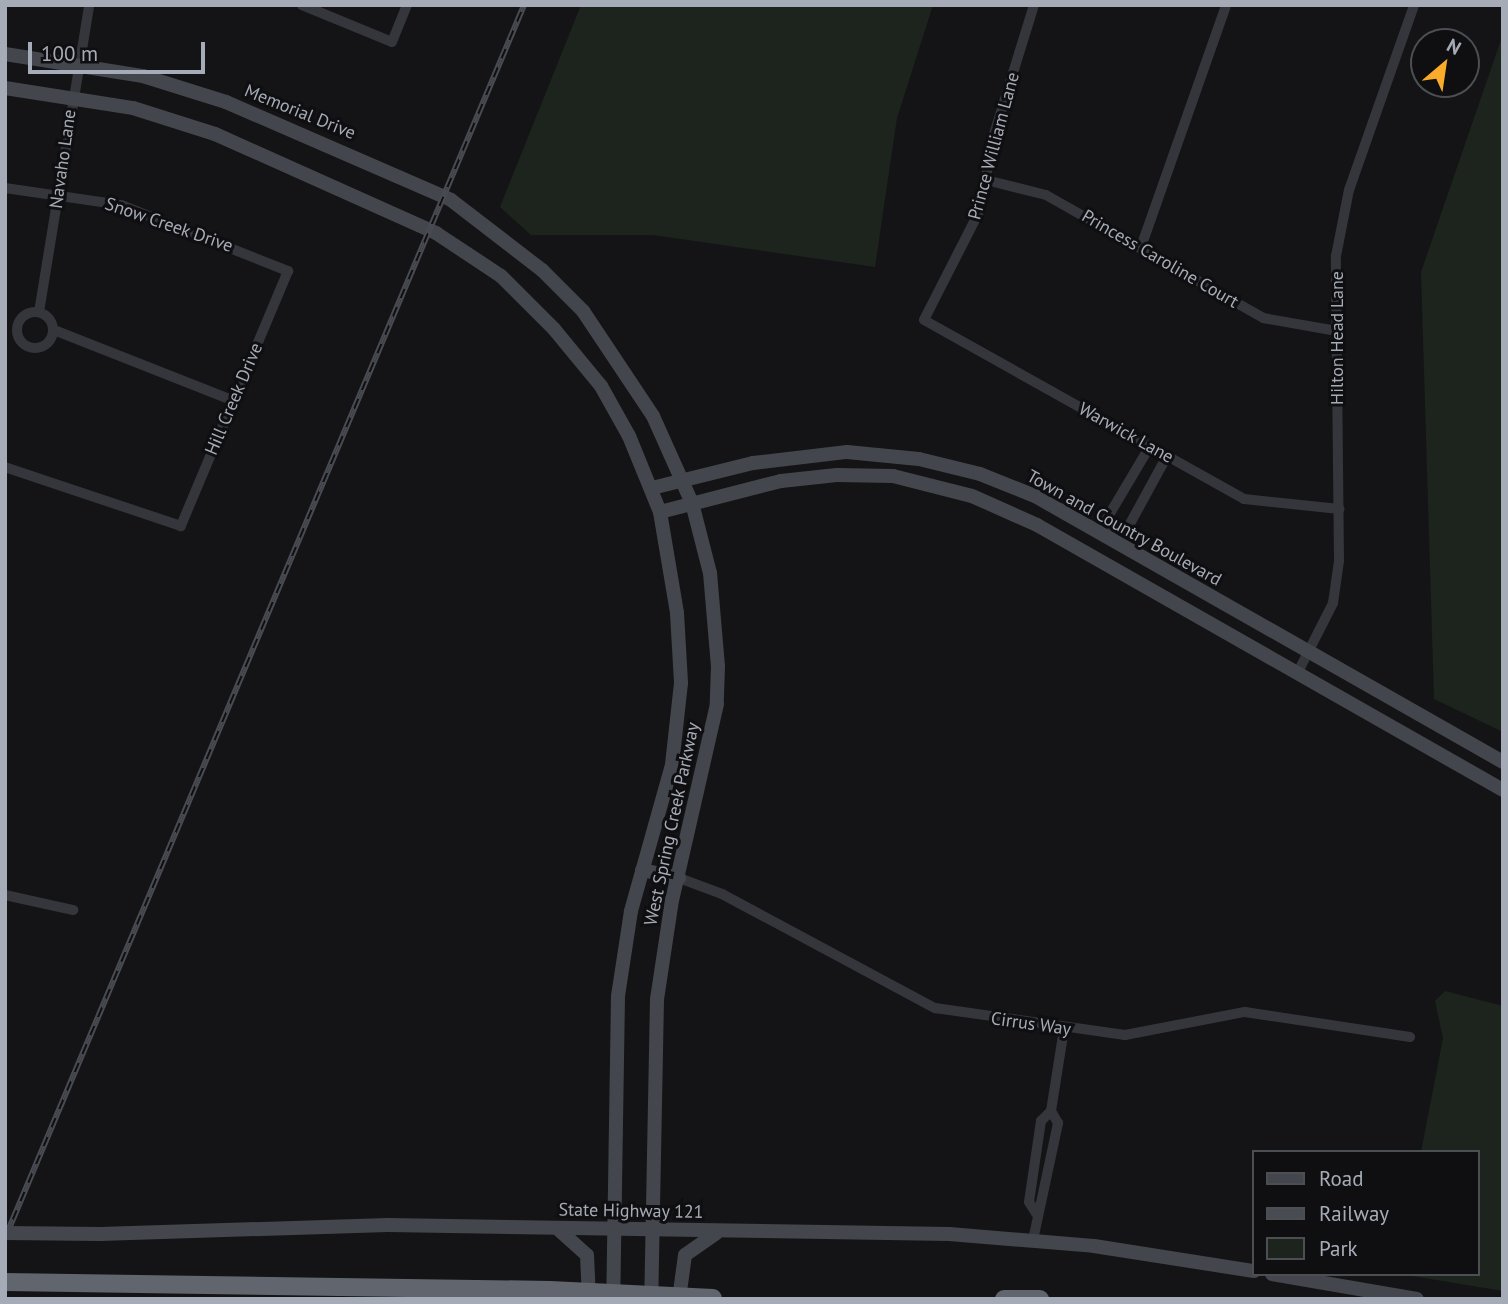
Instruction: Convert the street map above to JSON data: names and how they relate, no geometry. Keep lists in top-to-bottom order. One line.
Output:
{"streets":{"main road":["Memorial Drive","Town and Country Boulevard","West Spring Creek Parkway","State Highway 121"],"street":["Prince William Lane","Navaho Lane","Snow Creek Drive","Princess Caroline Court","Hilton Head Lane","Hill Creek Drive","Warwick Lane","Cirrus Way"]},"crossings":[["Memorial Drive","Navaho Lane"],["Memorial Drive","West Spring Creek Parkway"],["Prince William Lane","Princess Caroline Court"],["Prince William Lane","Warwick Lane"],["Navaho Lane","Snow Creek Drive"],["Navaho Lane","West Spring Creek Parkway"],["Snow Creek Drive","Hill Creek Drive"],["Princess Caroline Court","Hilton Head Lane"],["Hilton Head Lane","Warwick Lane"],["Hilton Head Lane","Town and Country Boulevard"],["Town and Country Boulevard","West Spring Creek Parkway"],["West Spring Creek Parkway","Cirrus Way"],["West Spring Creek Parkway","State Highway 121"]],"legend":["Road","Railway","Park"],"scale_bar":"100 m","north":"top right"}
